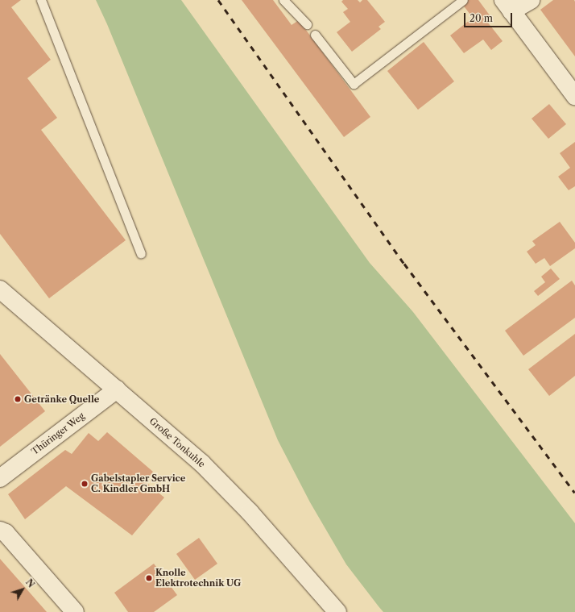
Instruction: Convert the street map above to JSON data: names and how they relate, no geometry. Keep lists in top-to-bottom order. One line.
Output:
{"streets":{"street":["Thüringer Weg","Große Tonkuhle"]},"crossings":[["Thüringer Weg","Große Tonkuhle"]],"places":["Getränke Quelle","Gabelstapler Service C. Kindler GmbH","Knolle Elektrotechnik UG"],"scale_bar":"20 m","north":"top right"}
